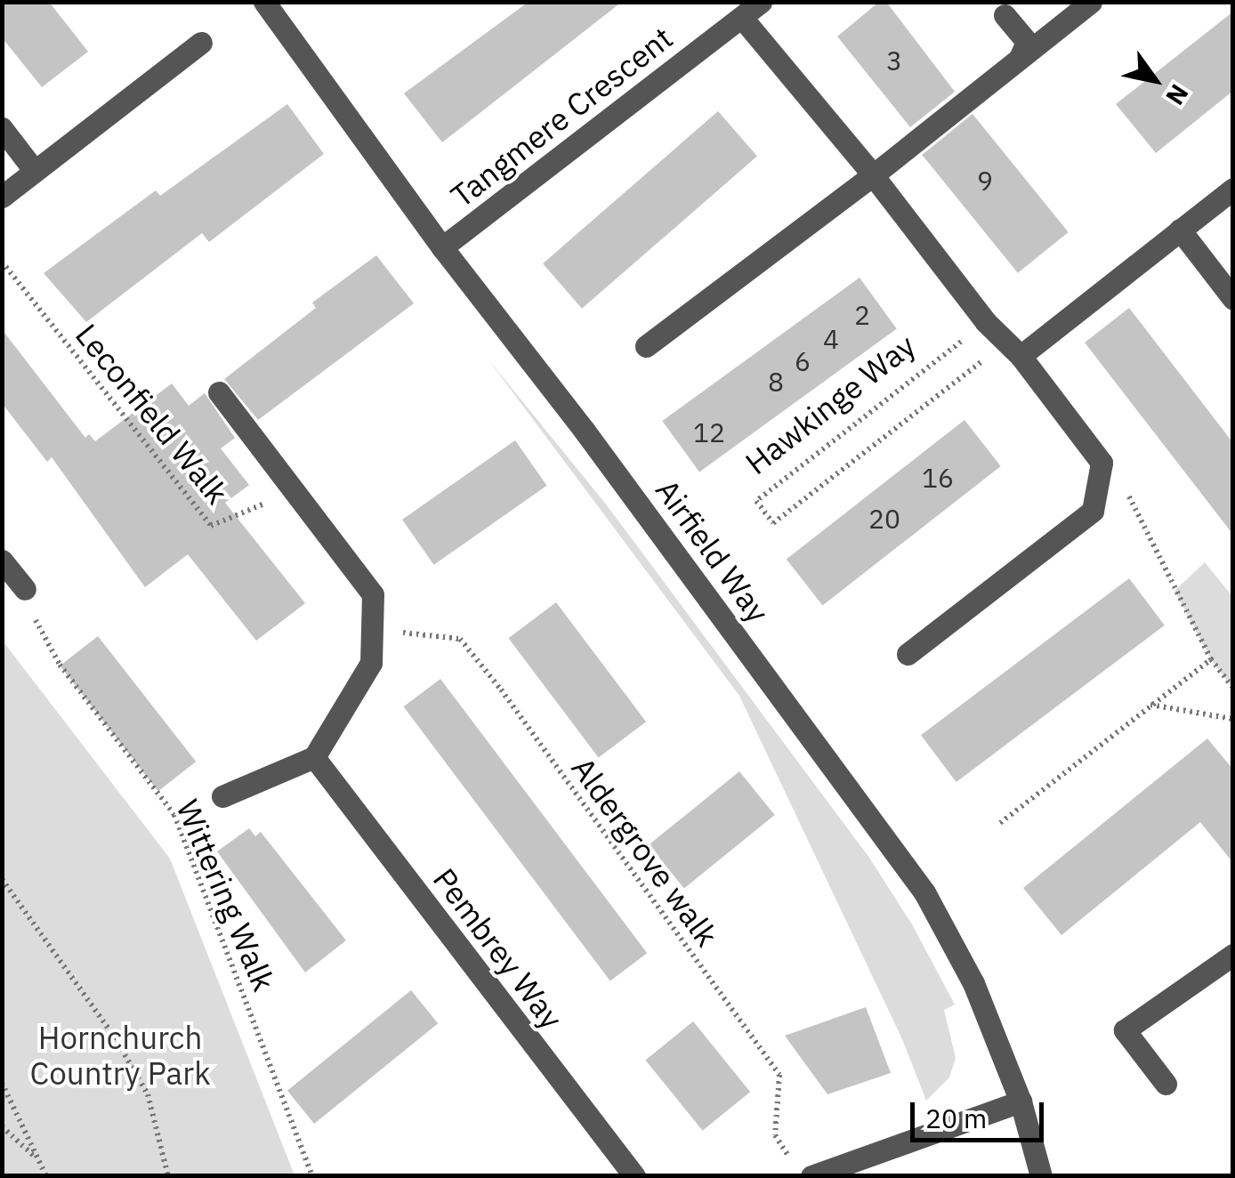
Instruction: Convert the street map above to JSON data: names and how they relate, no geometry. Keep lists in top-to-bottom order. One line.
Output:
{"streets":{"street":["Tangmere Crescent","Airfield Way","Pembrey Way"],"path":["Hawkinge Way","Leconfield Walk","Aldergrove walk","Wittering Walk"]},"crossings":[["Tangmere Crescent","Airfield Way"]],"parks":["Hornchurch Country Park"],"house_numbers":["3","9","2","4","6","8","12","16","20"],"scale_bar":"20 m","north":"bottom right"}
